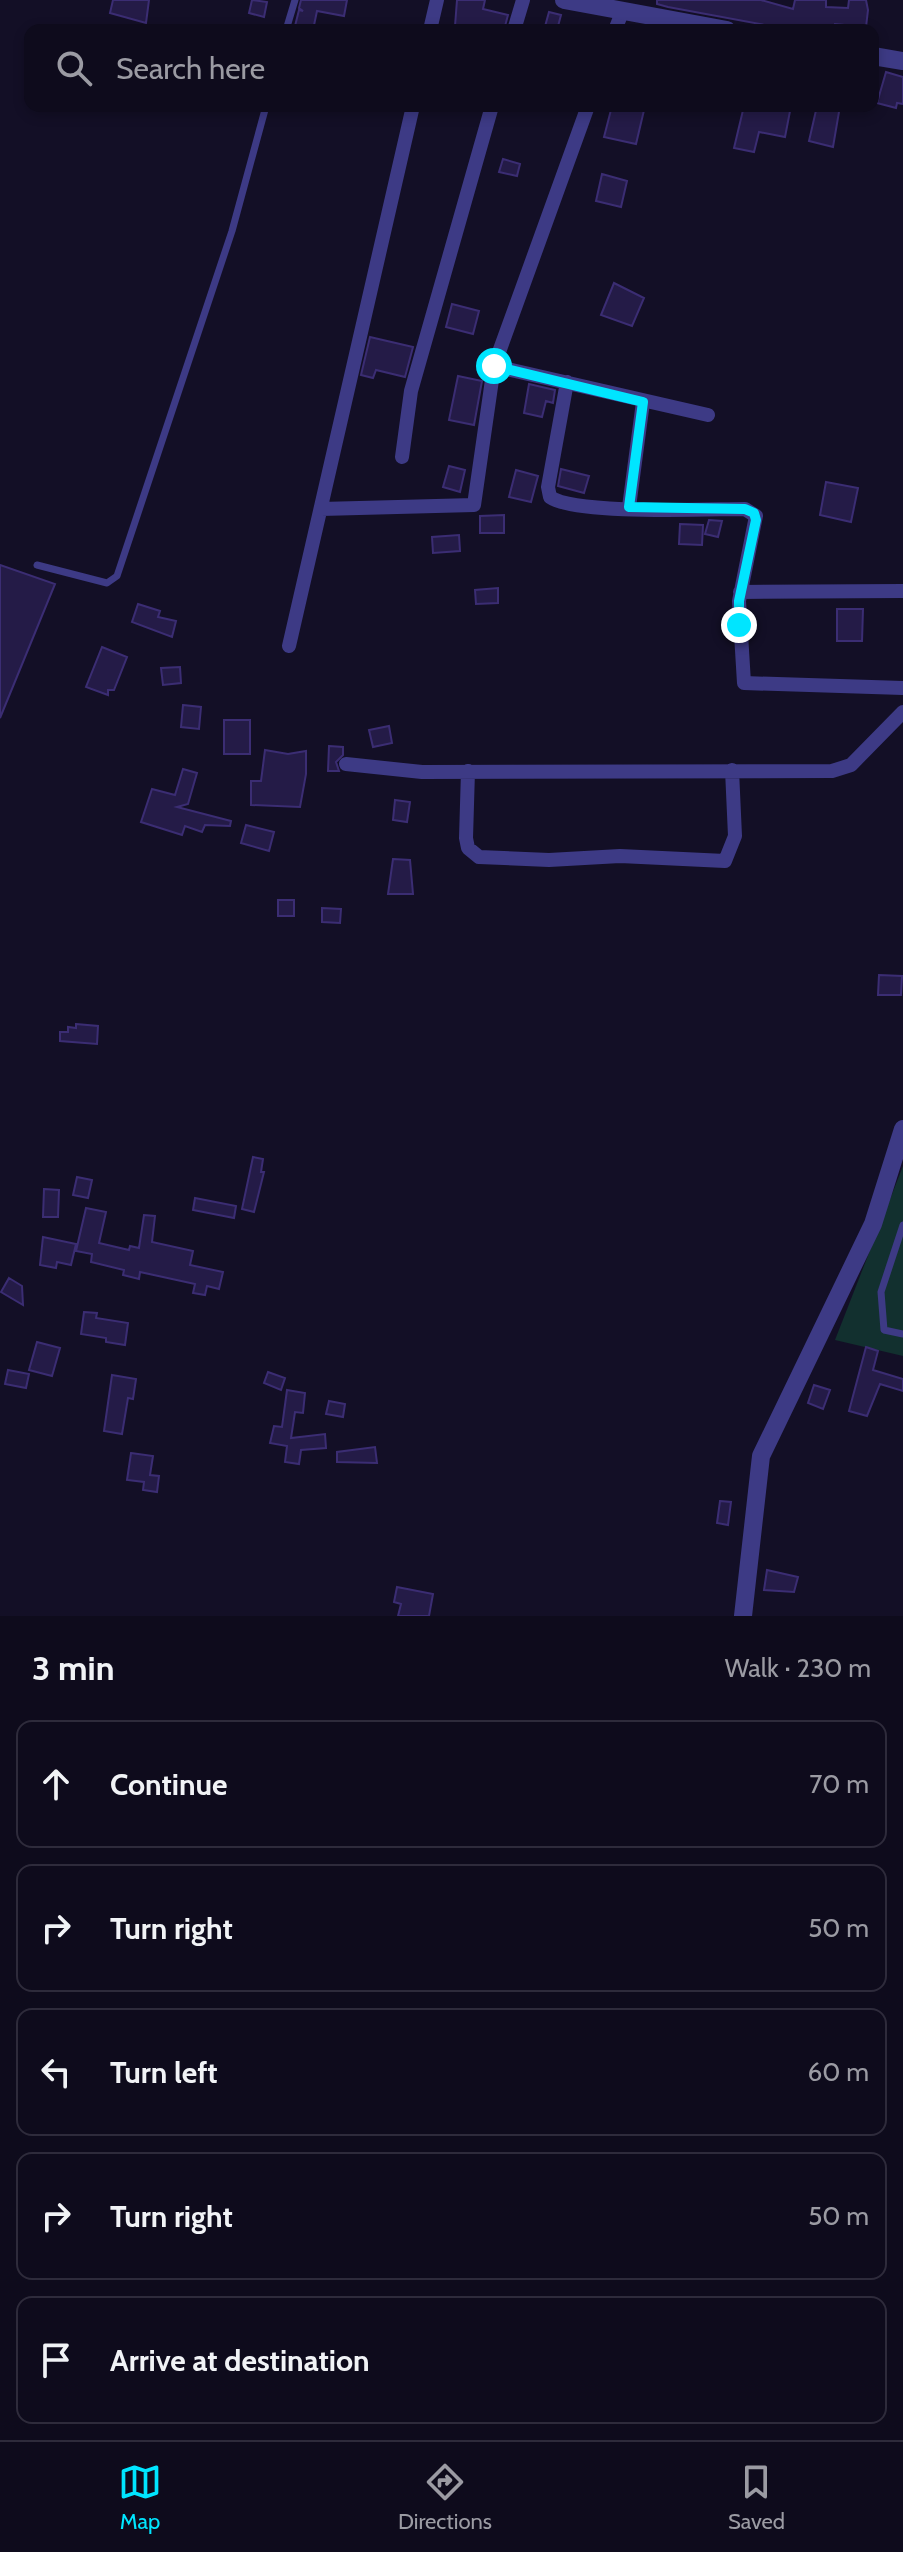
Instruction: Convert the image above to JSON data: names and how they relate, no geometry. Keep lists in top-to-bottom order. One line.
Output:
{"page":{"search":"Search here","heading":["3 min","Walk · 230 m"],"list":[["Continue","70 m"],["Turn right","50 m"],["Turn left","60 m"],["Turn right","50 m"],"Arrive at destination"],"nav":["Map","Directions","Saved"]}}
